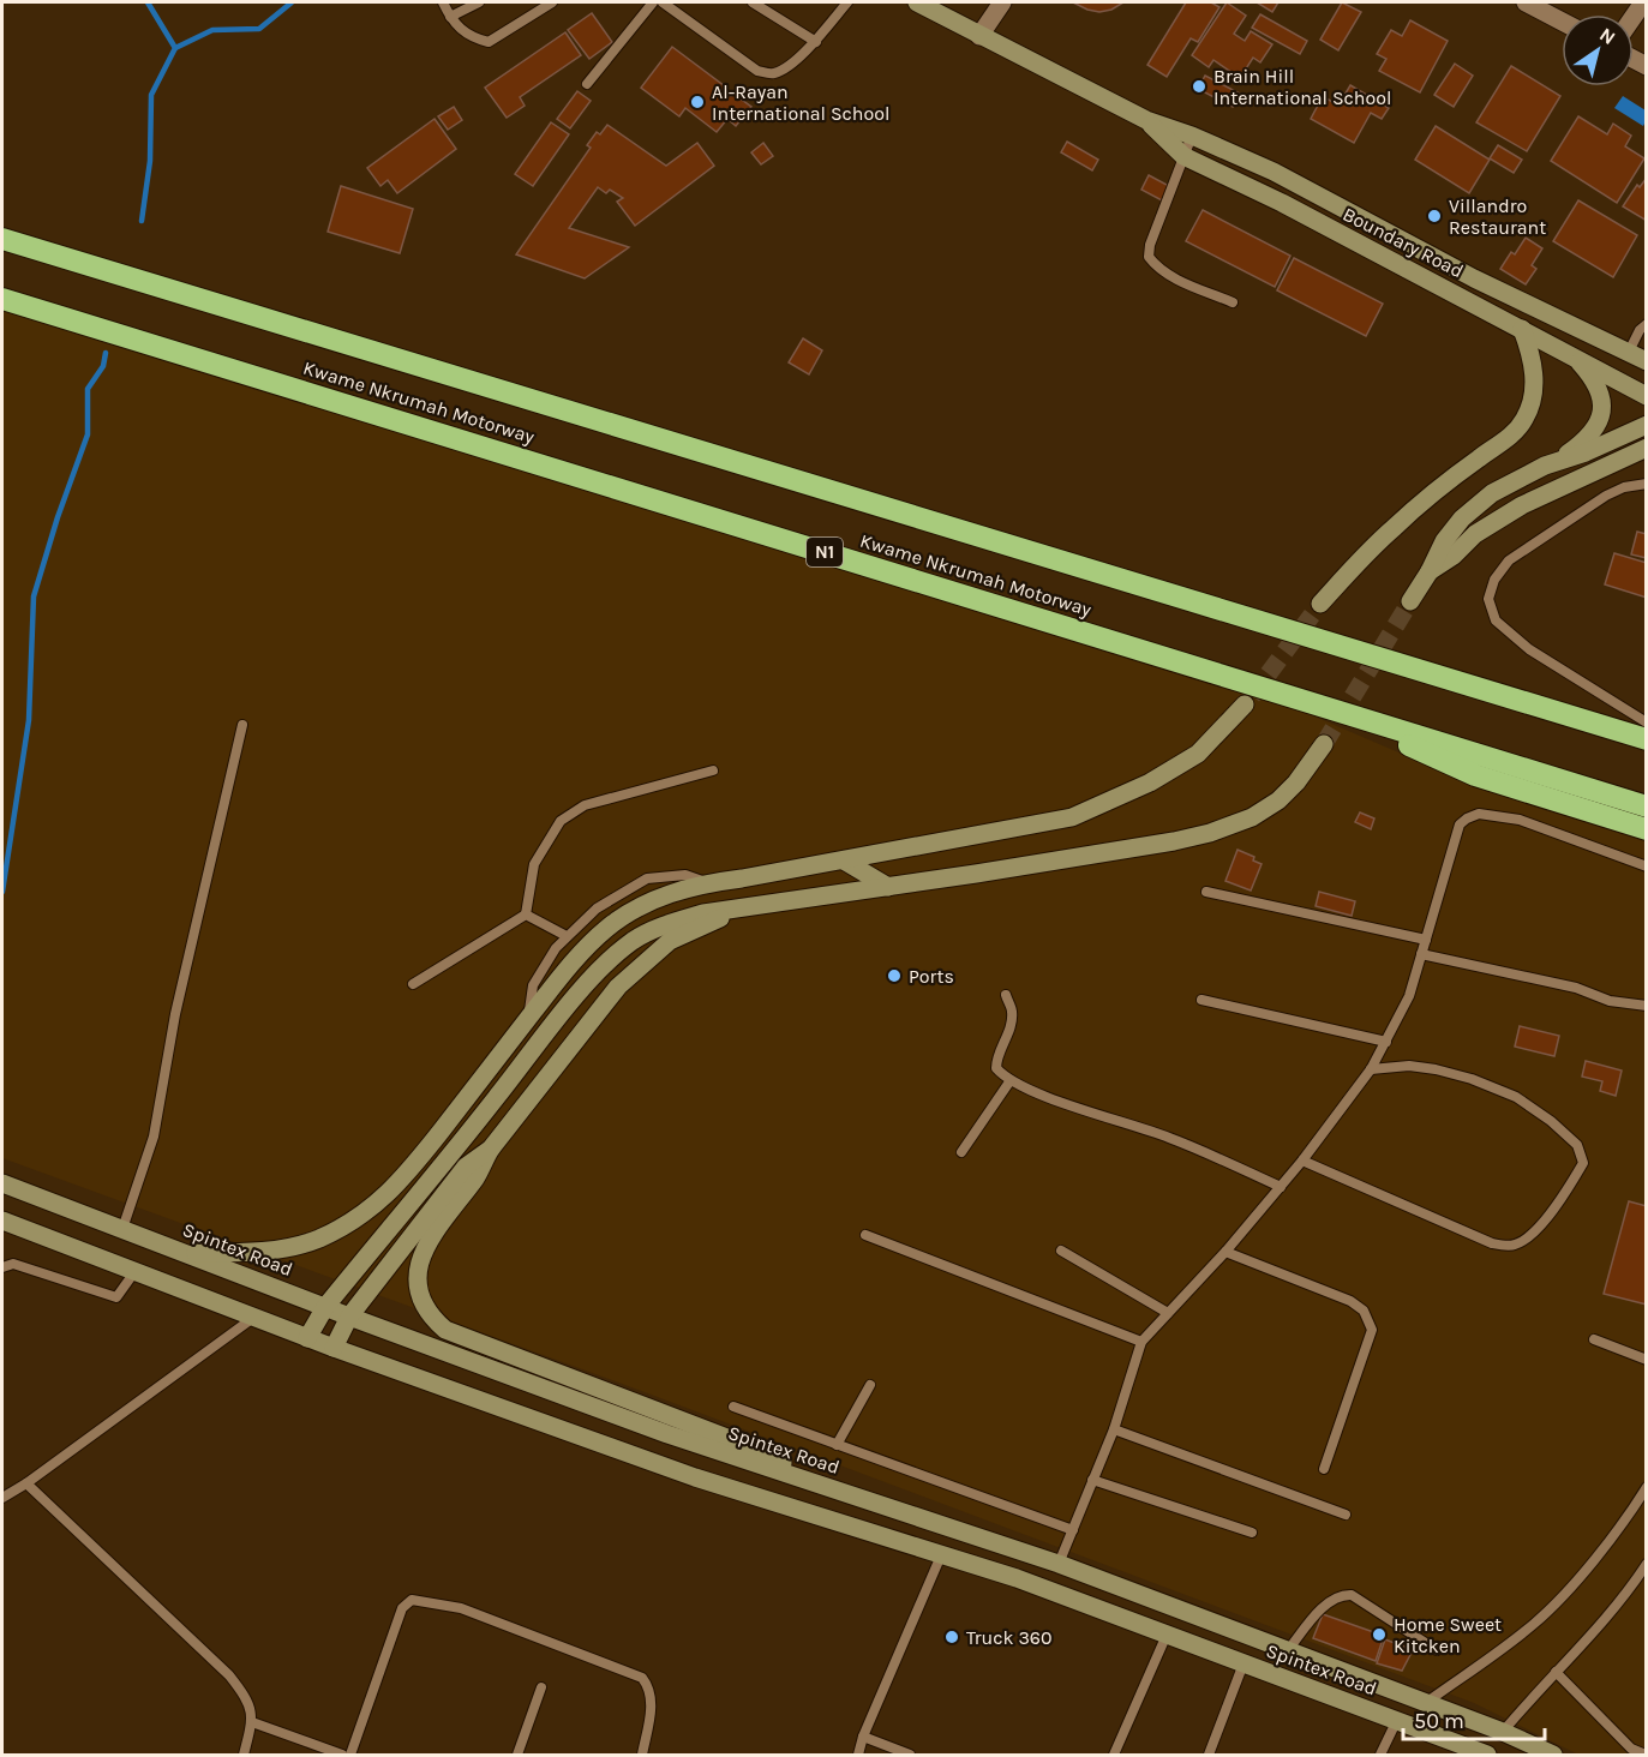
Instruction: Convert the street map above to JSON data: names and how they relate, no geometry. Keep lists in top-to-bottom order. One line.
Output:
{"streets":{"highway":["Kwame Nkrumah Motorway","N1"],"main road":["Boundary Road","Spintex Road"]},"places":["Brain Hill International School","Al-Rayan International School","Villandro Restaurant","Ports","Home Sweet Kitcken","Truck 360"],"scale_bar":"50 m","north":"top right"}
